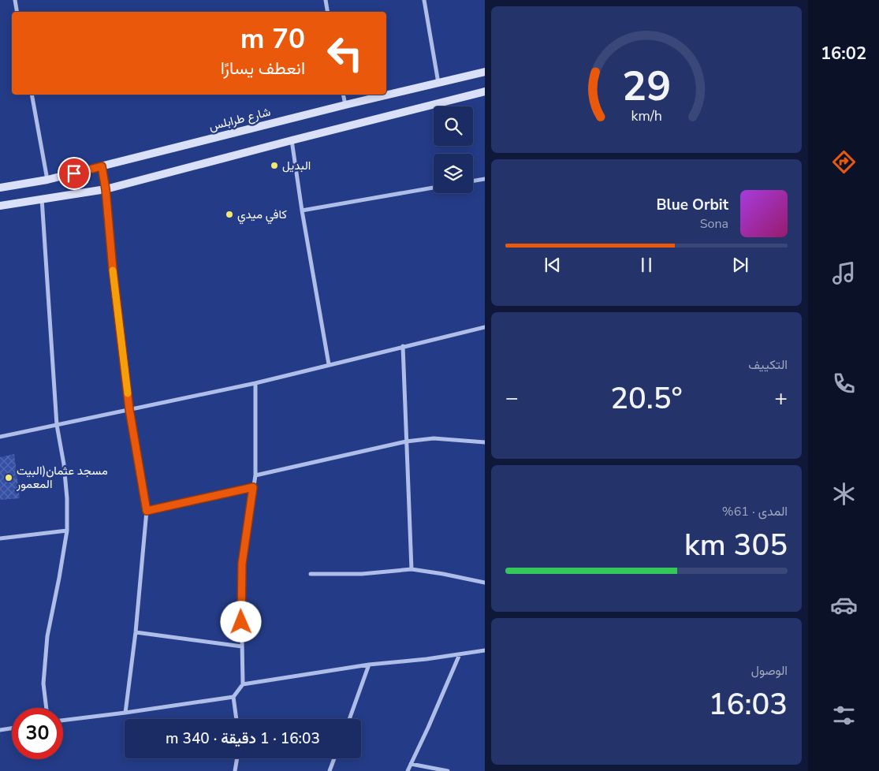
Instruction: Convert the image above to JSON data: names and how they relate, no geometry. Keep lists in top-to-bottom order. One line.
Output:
{"streets":{"main road":["شارع طرابلس"]},"places":["البديل","كافي ميدي","مسجد عثمان(البيت المعمور"],"page":{"tabs":"16:02","turn":["70 m","انعطف يسارًا"],"song":["Blue Orbit","Sona"],"tile":["التكييف",["المدى · 61%","305 km"],["الوصول","16:03"]],"heat":["−","20.5°","+"],"limit":"30","trip":"16:03 · 1 دقيقة · 340 m","gauge":["29","km/h"]}}
